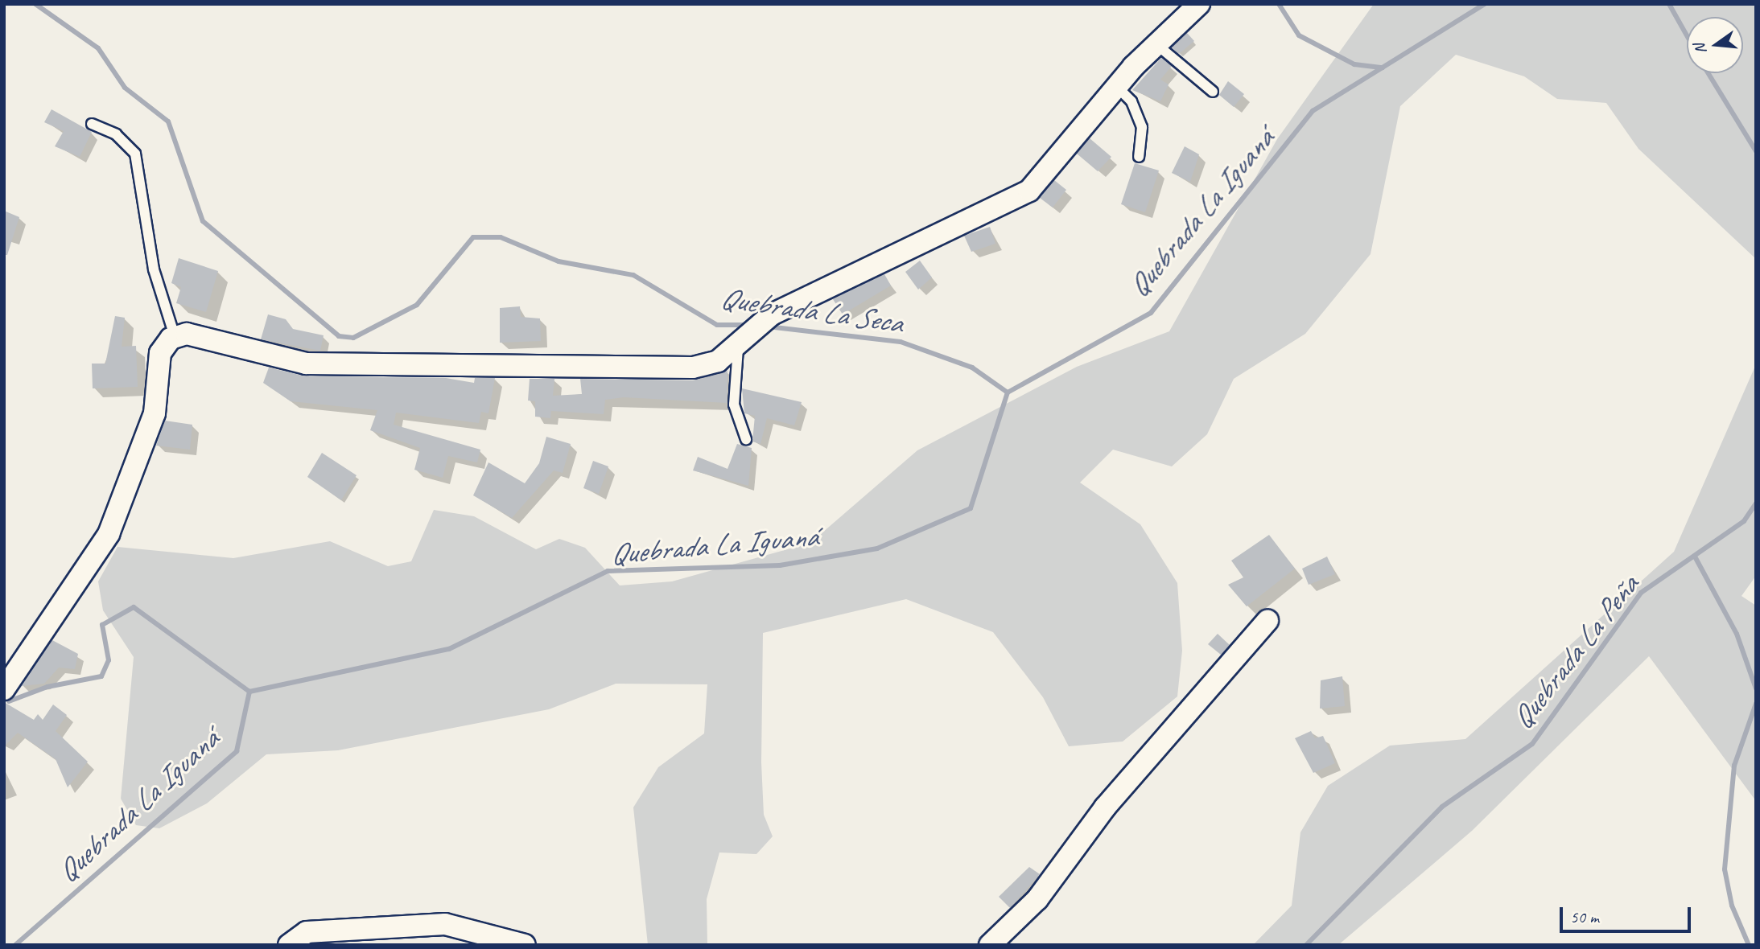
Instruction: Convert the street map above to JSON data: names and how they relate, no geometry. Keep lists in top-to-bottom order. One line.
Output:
{"water":["Quebrada La Iguaná","Quebrada La Seca","Quebrada La Peña"],"scale_bar":"50 m","north":"left"}
